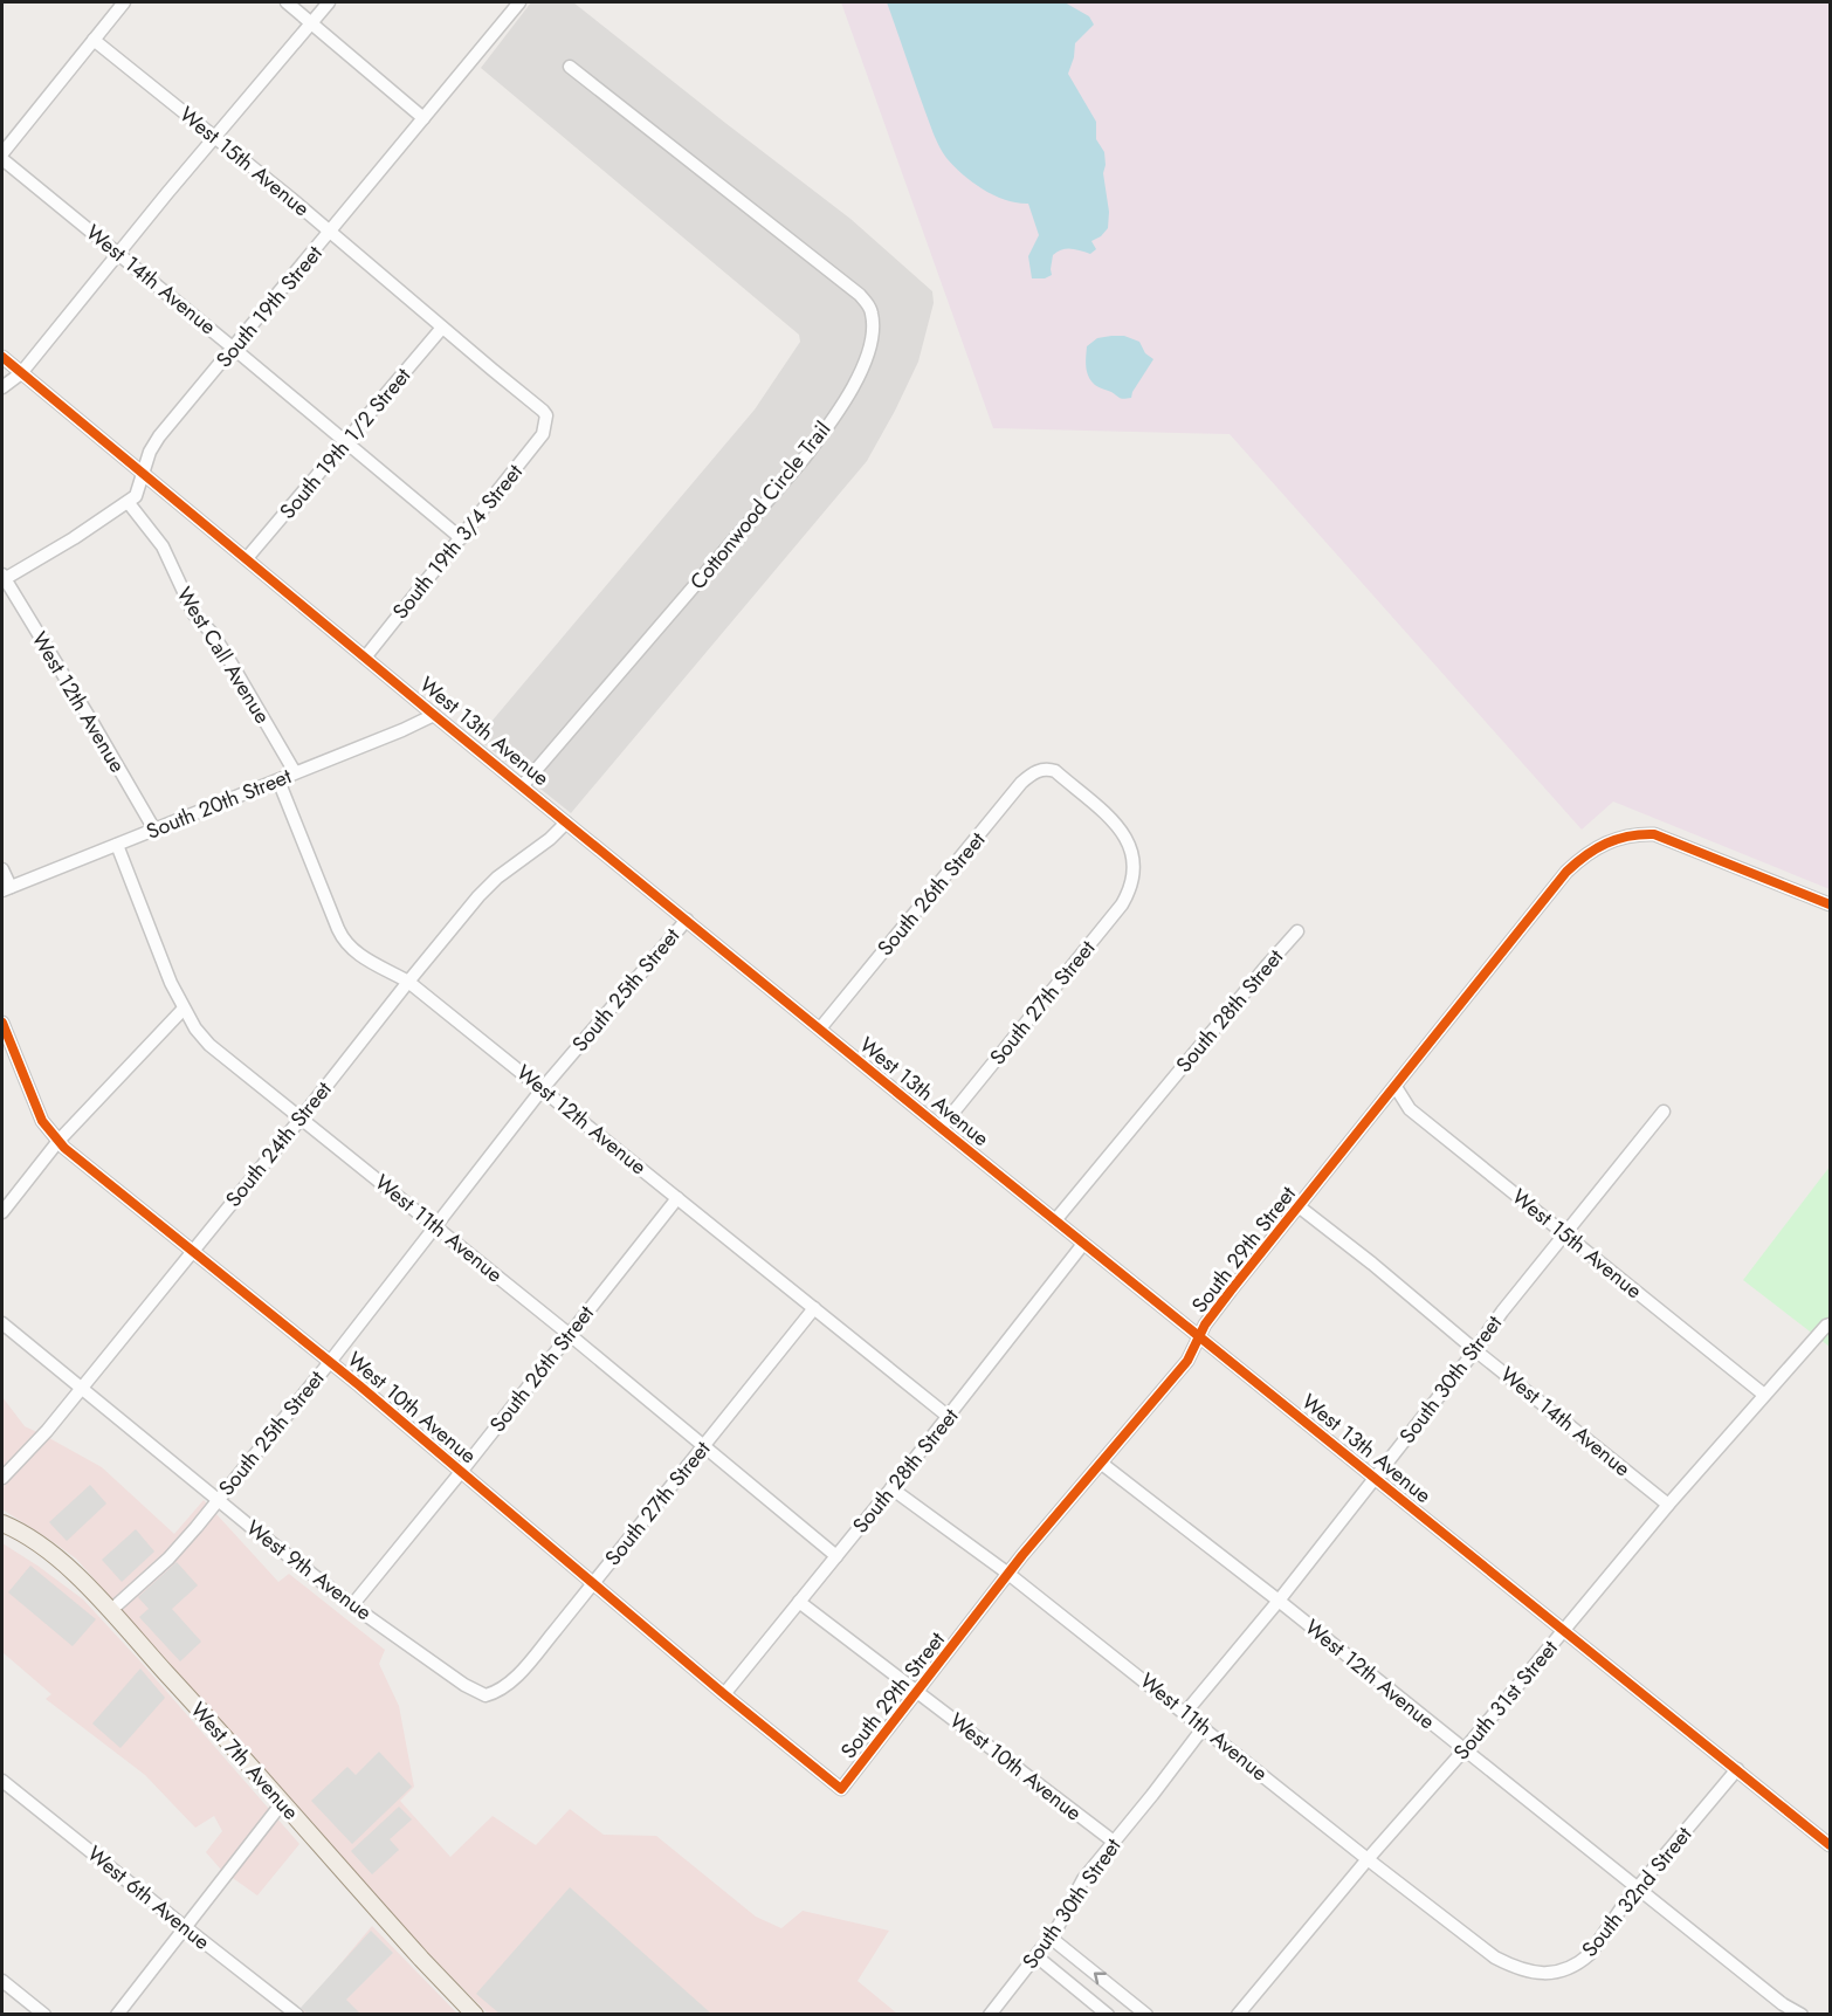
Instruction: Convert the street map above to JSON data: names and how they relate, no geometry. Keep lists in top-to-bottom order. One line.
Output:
{"streets":{"main road":["West 7th Avenue"],"street":["West 15th Avenue","West 14th Avenue","South 19th Street","South 19th 1/2 Street","Cottonwood Circle Trail","South 19th 3/4 Street","West Call Avenue","West 12th Avenue","West 13th Avenue","South 20th Street","South 26th Street","South 25th Street","South 27th Street","South 28th Street","South 24th Street","West 11th Avenue","South 29th Street","South 30th Street","West 10th Avenue","West 9th Avenue","South 31st Street","South 32nd Street","West 6th Avenue"]},"crossings":[["West 15th Avenue","South 19th Street"],["West 15th Avenue","South 19th 1/2 Street"],["West 15th Avenue","South 19th 3/4 Street"],["West 15th Avenue","South 29th Street"],["West 15th Avenue","South 30th Street"],["West 15th Avenue","South 31st Street"],["West 14th Avenue","South 19th Street"],["West 14th Avenue","South 19th 1/2 Street"],["West 14th Avenue","South 19th 3/4 Street"],["West 14th Avenue","South 29th Street"],["West 14th Avenue","South 30th Street"],["West 14th Avenue","South 31st Street"],["South 19th Street","West Call Avenue"],["South 19th Street","West 12th Avenue"],["South 19th Street","West 13th Avenue"],["South 19th 1/2 Street","West 13th Avenue"],["Cottonwood Circle Trail","West 13th Avenue"],["South 19th 3/4 Street","West 13th Avenue"],["West Call Avenue","South 20th Street"],["West 12th Avenue","South 20th Street"],["West 12th Avenue","South 26th Street"],["West 12th Avenue","South 25th Street"],["West 12th Avenue","South 27th Street"],["West 12th Avenue","South 28th Street"],["West 12th Avenue","South 24th Street"],["West 12th Avenue","South 29th Street"],["West 12th Avenue","South 30th Street"],["West 12th Avenue","South 31st Street"],["West 12th Avenue","South 32nd Street"],["West 13th Avenue","South 20th Street"],["West 13th Avenue","South 26th Street"],["West 13th Avenue","South 25th Street"],["West 13th Avenue","South 27th Street"],["West 13th Avenue","South 28th Street"],["West 13th Avenue","South 24th Street"],["West 13th Avenue","South 29th Street"],["West 13th Avenue","South 30th Street"],["West 13th Avenue","South 31st Street"],["West 13th Avenue","South 32nd Street"],["South 20th Street","West 11th Avenue"],["South 26th Street","South 27th Street"],["South 26th Street","West 11th Avenue"],["South 26th Street","West 10th Avenue"],["South 26th Street","West 9th Avenue"],["South 25th Street","West 11th Avenue"],["South 25th Street","West 10th Avenue"],["South 25th Street","West 9th Avenue"],["South 25th Street","West 7th Avenue"],["South 27th Street","West 11th Avenue"],["South 27th Street","West 10th Avenue"],["South 27th Street","West 9th Avenue"],["South 28th Street","West 11th Avenue"],["South 28th Street","West 10th Avenue"],["South 24th Street","West 11th Avenue"],["South 24th Street","West 10th Avenue"],["South 24th Street","West 9th Avenue"],["West 11th Avenue","South 29th Street"],["West 11th Avenue","South 30th Street"],["West 11th Avenue","South 31st Street"],["West 11th Avenue","South 32nd Street"],["South 29th Street","West 10th Avenue"],["South 30th Street","West 10th Avenue"]]}
